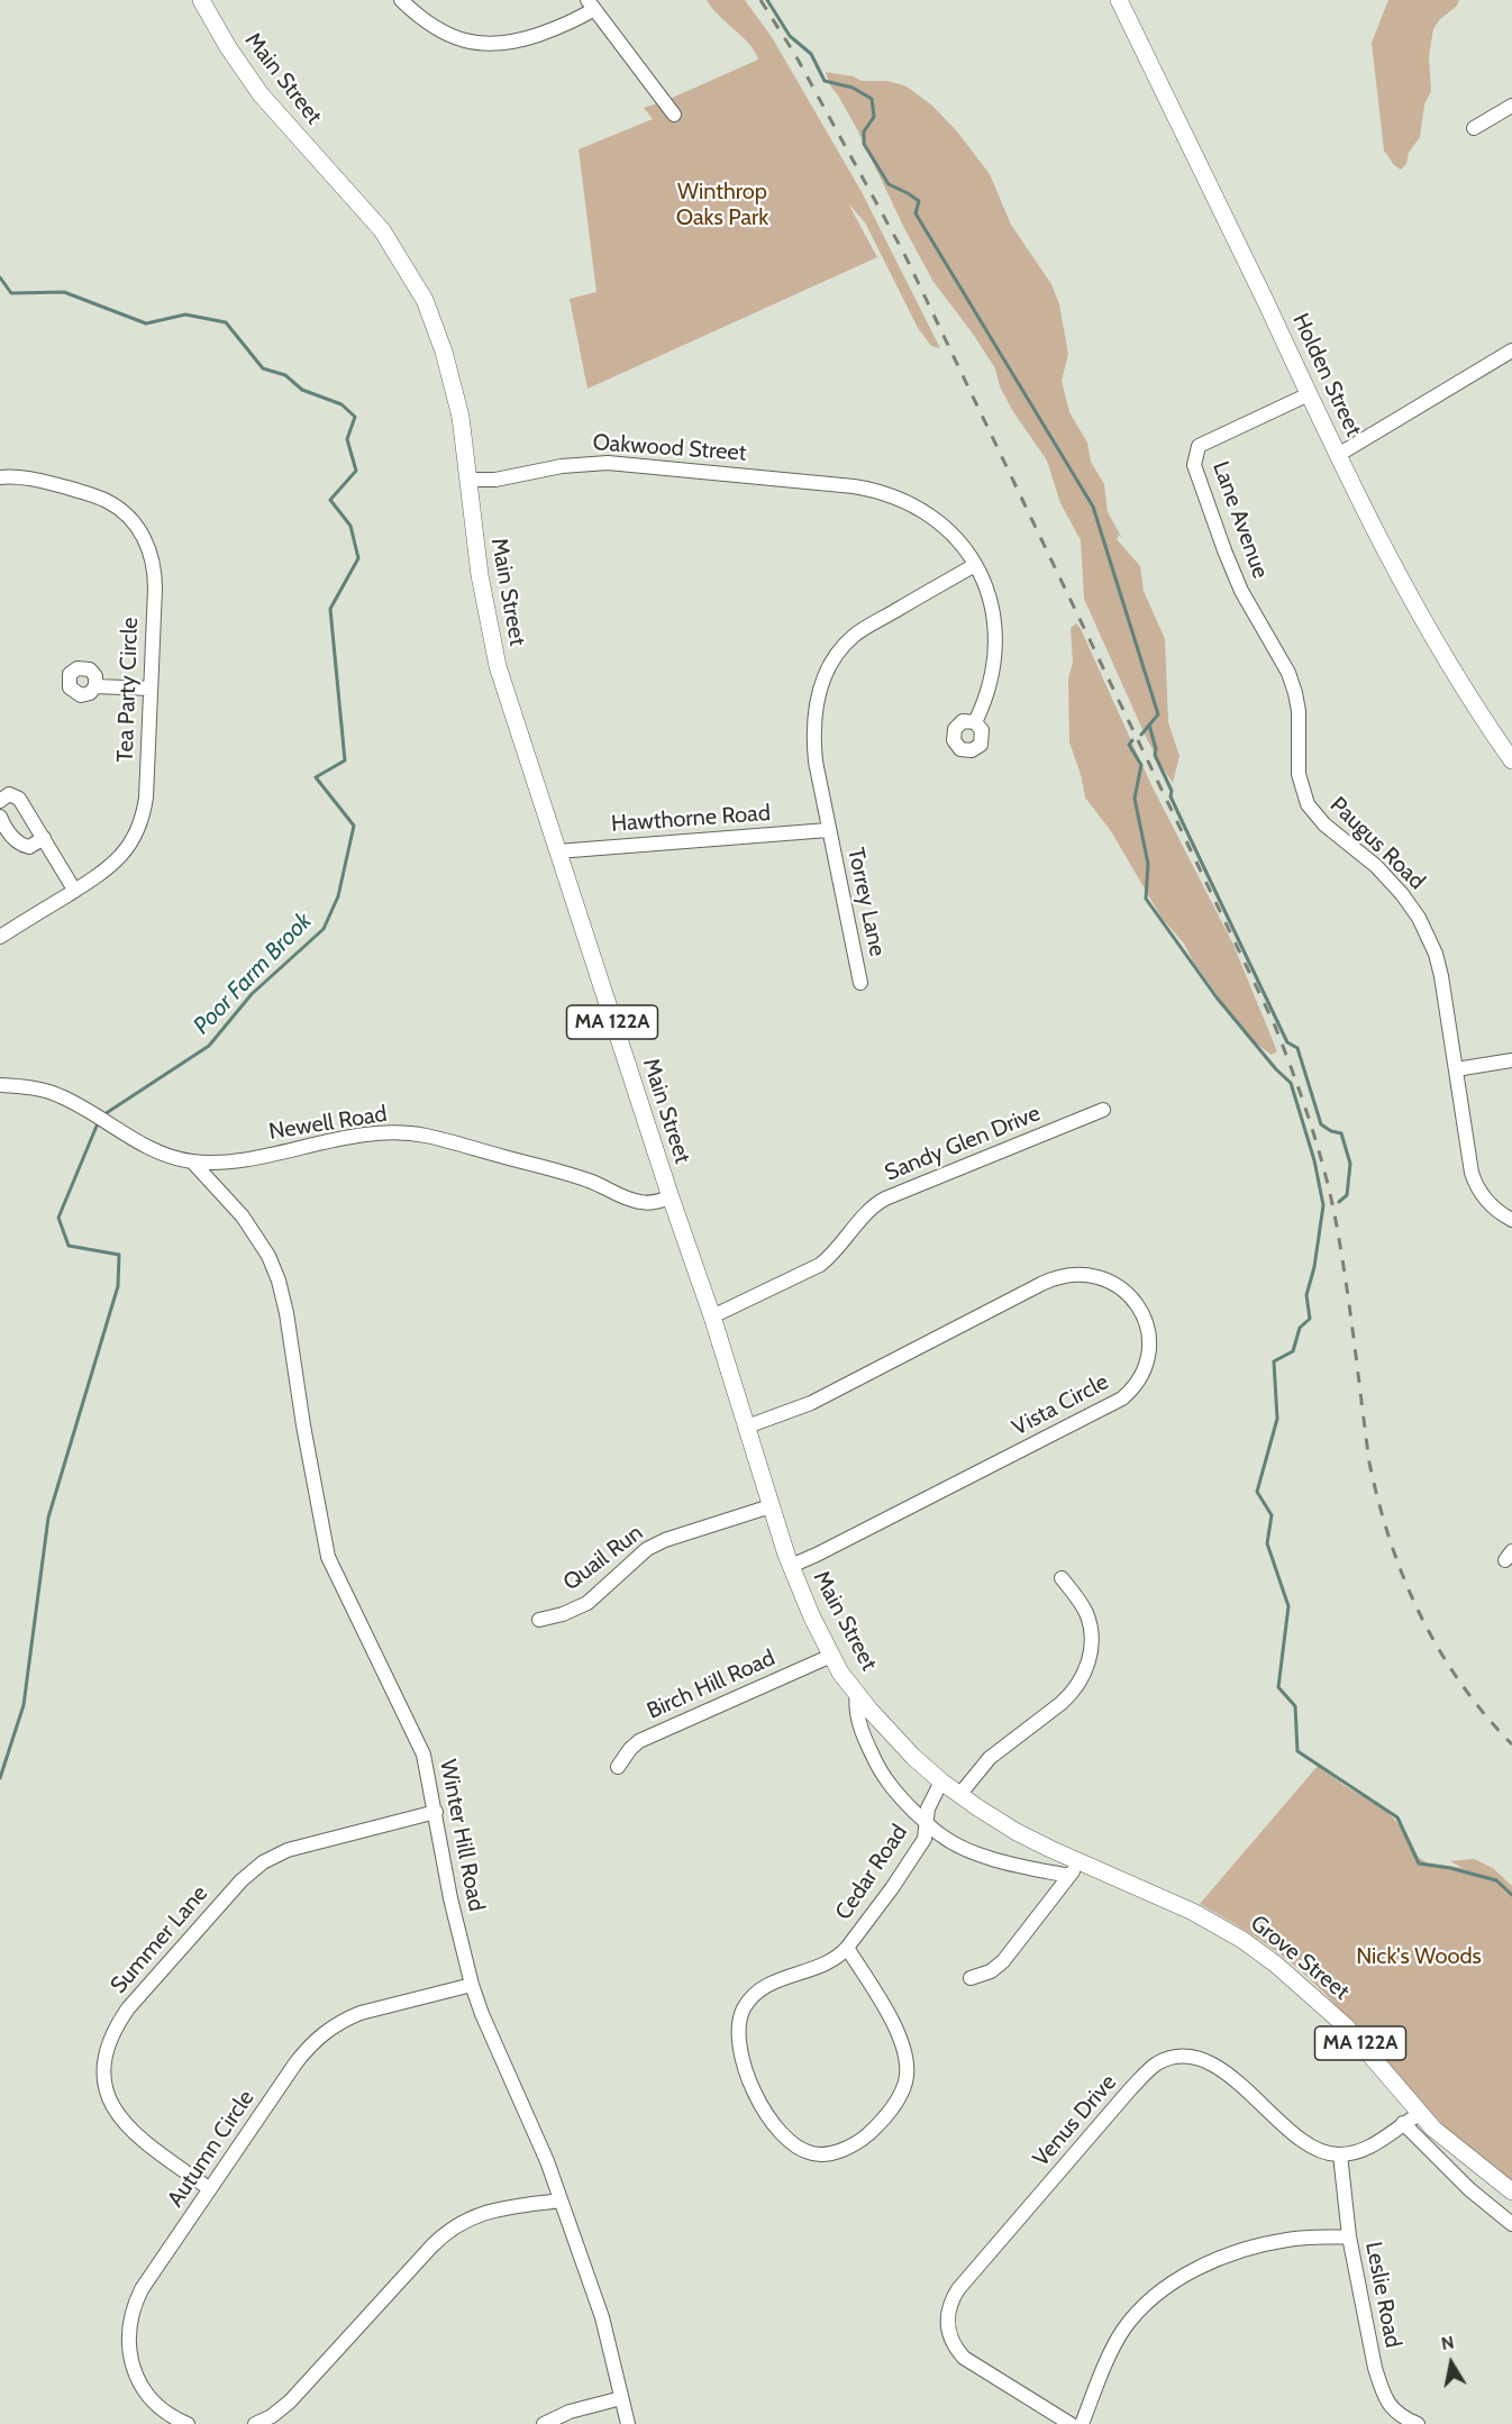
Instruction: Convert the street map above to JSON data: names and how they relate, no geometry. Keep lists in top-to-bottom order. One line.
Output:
{"streets":{"main road":["Main Street","Holden Street","MA 122A","Grove Street"],"street":["Oakwood Street","Lane Avenue","Tea Party Circle","Hawthorne Road","Paugus Road","Torrey Lane","Newell Road","Sandy Glen Drive","Vista Circle","Quail Run","Birch Hill Road","Winter Hill Road","Cedar Road","Summer Lane","Venus Drive","Autumn Circle","Leslie Road"]},"crossings":[["Main Street","Oakwood Street"],["Main Street","Hawthorne Road"],["Main Street","Newell Road"],["Main Street","Sandy Glen Drive"],["Main Street","Vista Circle"],["Main Street","Quail Run"],["Main Street","Birch Hill Road"],["Main Street","Cedar Road"],["Main Street","Grove Street"],["Holden Street","Lane Avenue"],["Oakwood Street","Torrey Lane"],["Lane Avenue","Paugus Road"],["Hawthorne Road","Torrey Lane"],["Newell Road","Winter Hill Road"],["Winter Hill Road","Summer Lane"],["Winter Hill Road","Autumn Circle"],["Summer Lane","Autumn Circle"],["Venus Drive","Leslie Road"]],"water":["Poor Farm Brook"],"parks":["Winthrop Oaks Park","Nick's Woods"],"north":"top"}
